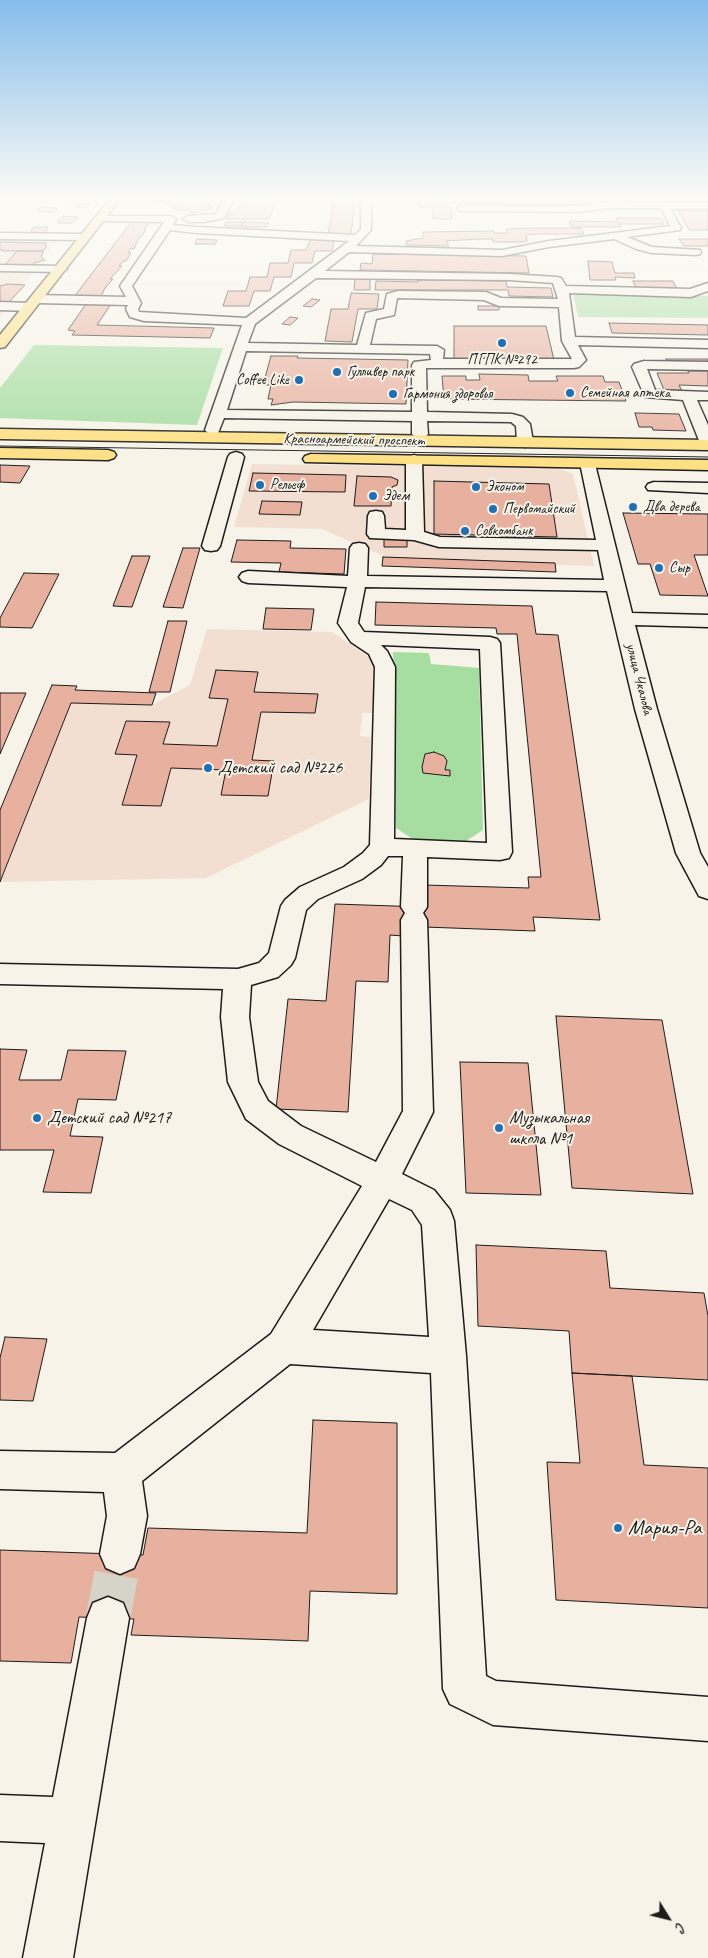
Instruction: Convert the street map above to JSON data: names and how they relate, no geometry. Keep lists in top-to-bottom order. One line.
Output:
{"streets":{"main road":["Красноармейский проспект"],"street":["улица Чкалова"]},"crossings":[["Красноармейский проспект","улица Чкалова"]],"places":["ПГПК №292","Гулливер парк","Coffee Like","Семейная аптека","Гармония здоровья","Рельеф","Эконом","Эдем","Два дерева","Первомайский","Совкомбанк","Сыр","Детский сад №226","Детский сад №217","Музыкальная школа №1","Мария-Ра"],"north":"bottom right"}
